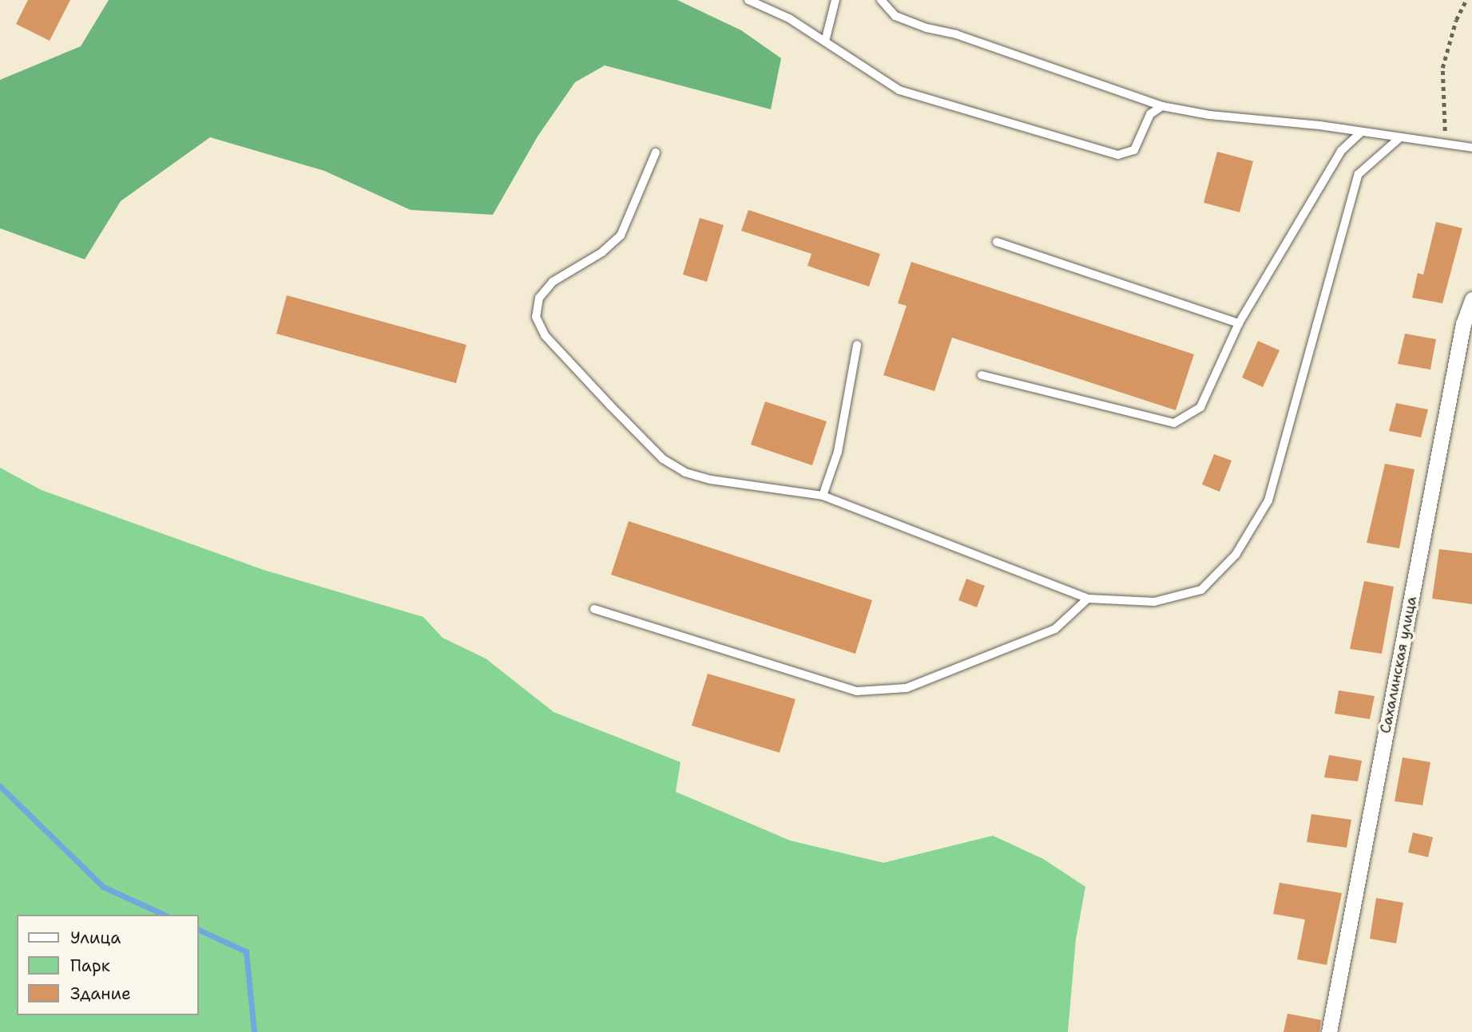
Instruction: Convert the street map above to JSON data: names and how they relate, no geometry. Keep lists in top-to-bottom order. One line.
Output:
{"streets":{"street":["Сахалинская улица"]},"legend":["Улица","Парк","Здание"]}
